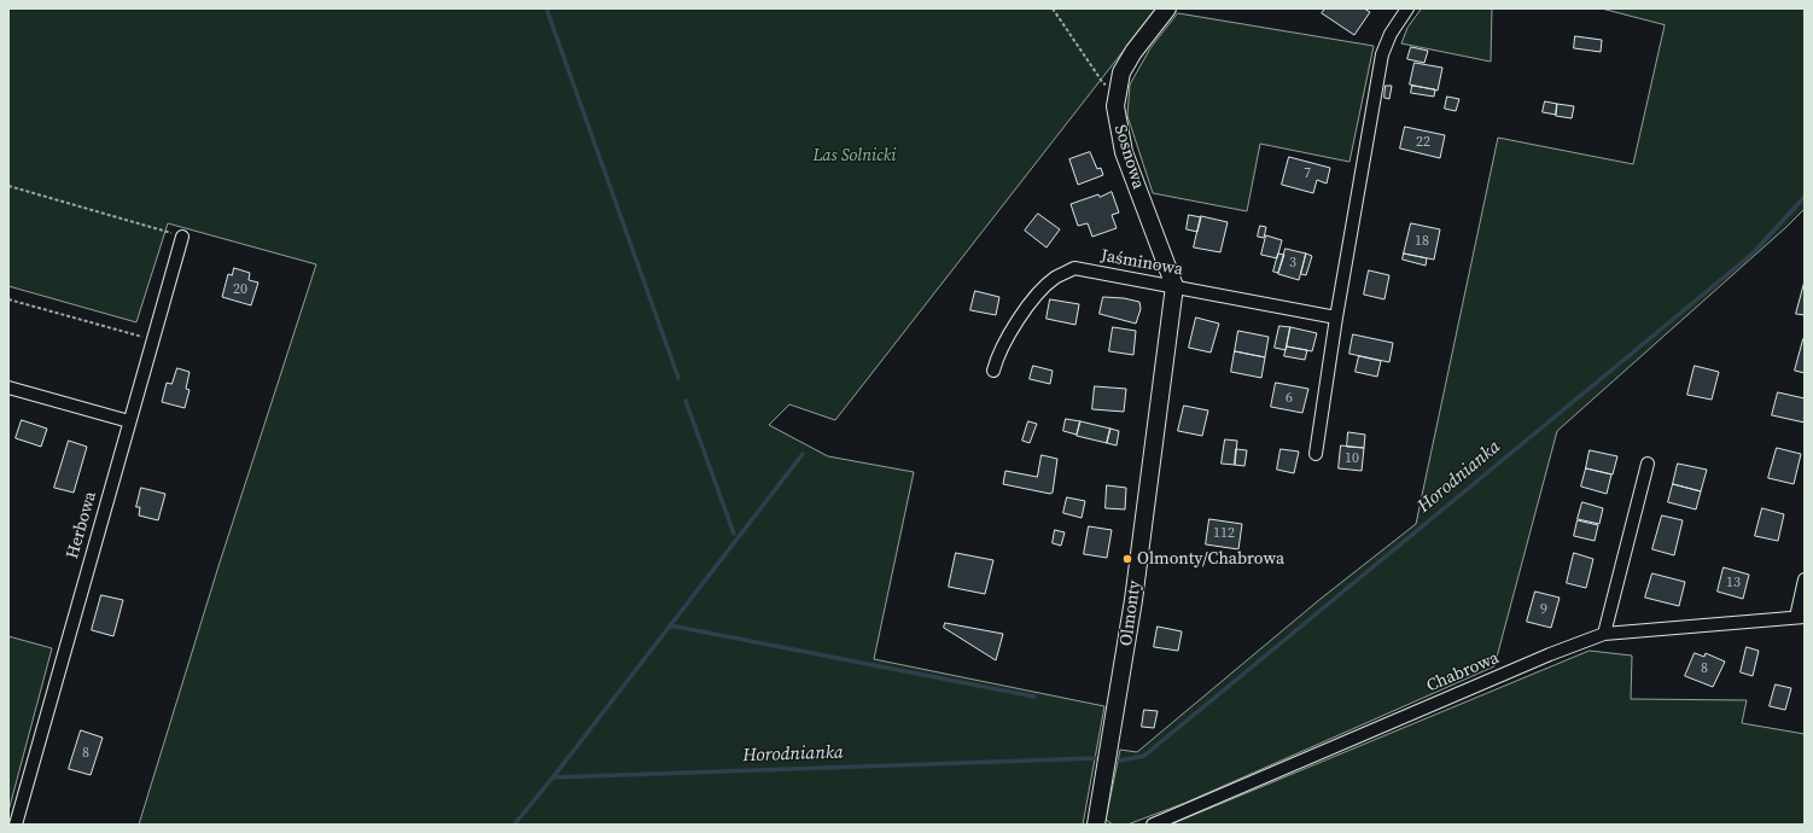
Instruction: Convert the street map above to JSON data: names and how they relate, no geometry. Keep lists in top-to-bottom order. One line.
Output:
{"streets":{"street":["Sosnowa","Jaśminowa","Herbowa","Olmonty","Chabrowa"]},"crossings":[["Sosnowa","Jaśminowa"],["Sosnowa","Olmonty"],["Jaśminowa","Olmonty"]],"water":["Horodnianka"],"parks":["Las Solnicki"],"places":["Olmonty/Chabrowa"],"house_numbers":["22","7","18","3","20","6","10","112","13","9","8","8"]}
